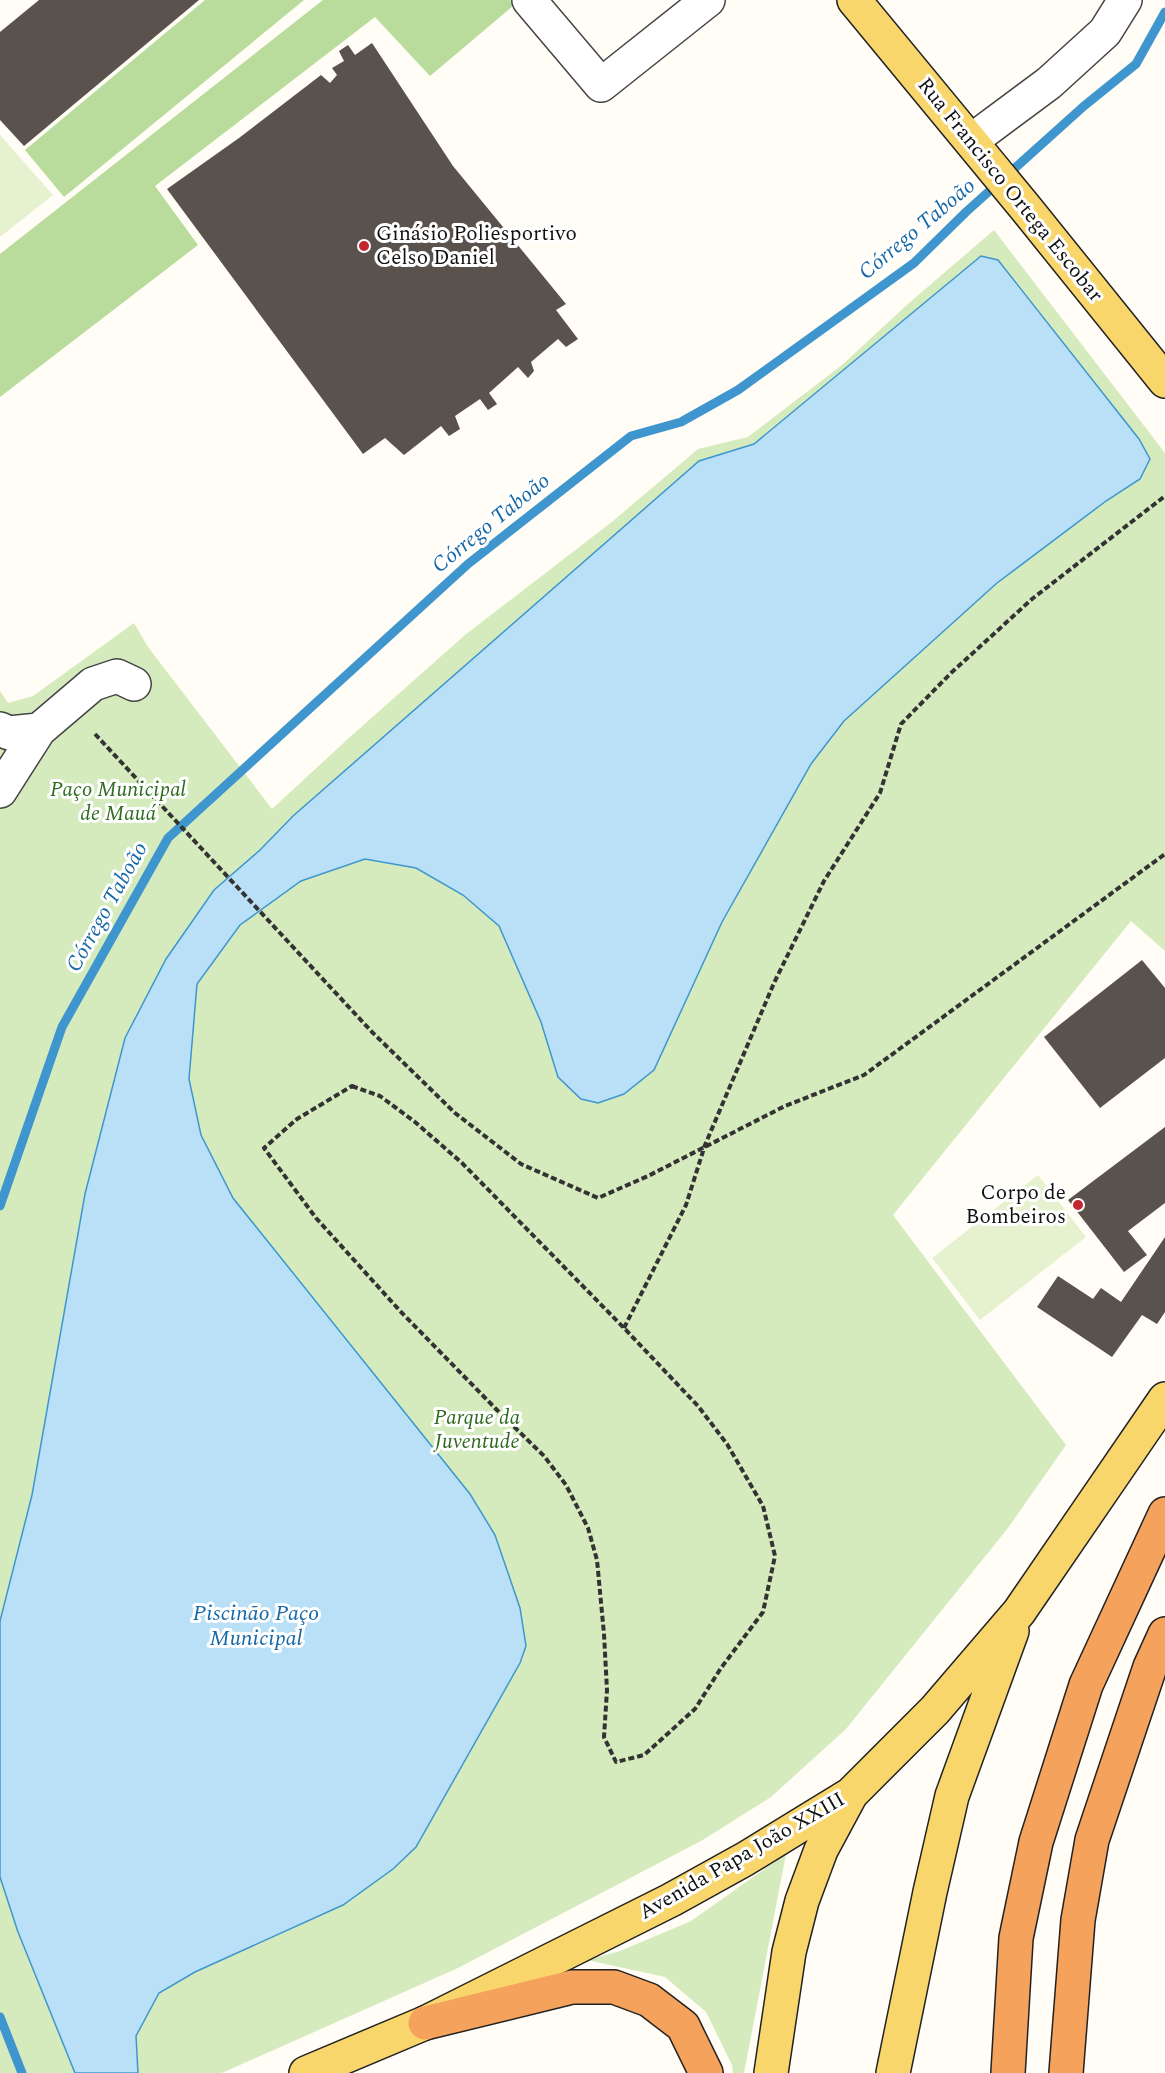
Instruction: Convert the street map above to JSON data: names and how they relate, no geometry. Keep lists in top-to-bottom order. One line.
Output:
{"streets":{"main road":["Rua Francisco Ortega Escobar","Avenida Papa João XXIII"]},"water":["Córrego Taboão","Piscinão Paço Municipal"],"parks":["Paço Municipal de Mauá","Parque da Juventude"],"places":["Ginásio Poliesportivo Celso Daniel","Corpo de Bombeiros"]}
